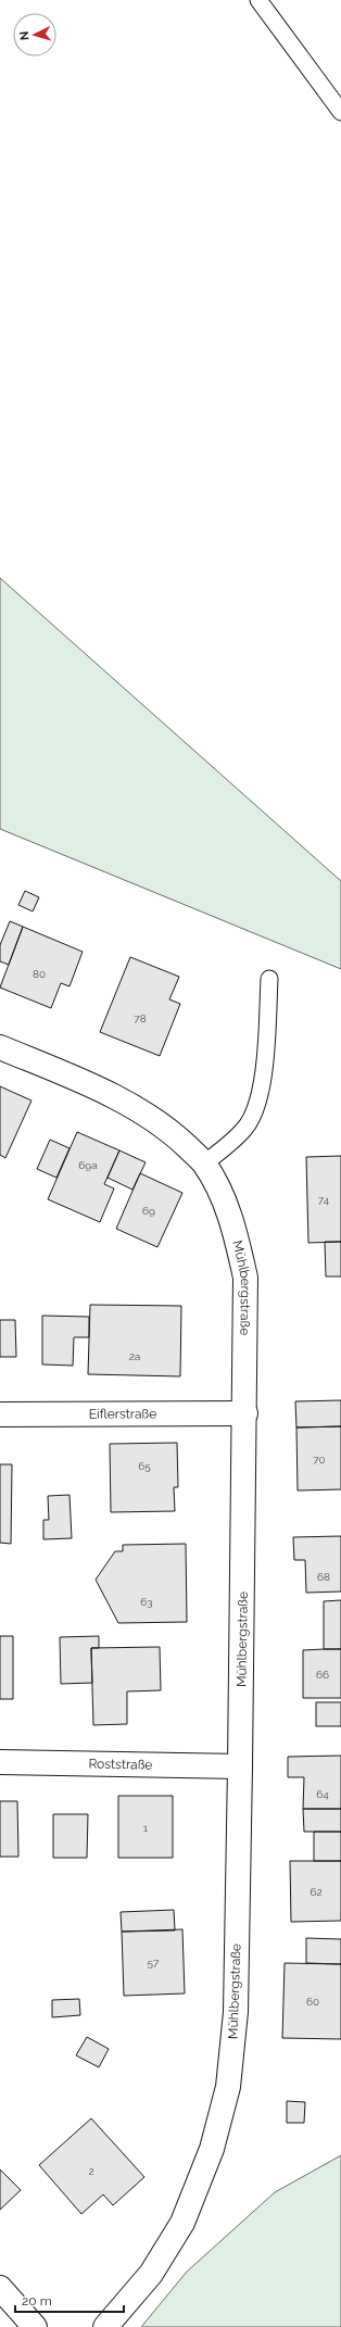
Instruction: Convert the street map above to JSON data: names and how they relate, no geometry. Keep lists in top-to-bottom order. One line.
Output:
{"streets":{"street":["Mühlbergstraße","Eiflerstraße","Roststraße"]},"crossings":[["Mühlbergstraße","Eiflerstraße"],["Mühlbergstraße","Roststraße"]],"house_numbers":["80","78","69a","74","69","2a","70","65","68","63","66","64","1","62","57","60","2"],"scale_bar":"20 m","north":"left"}
